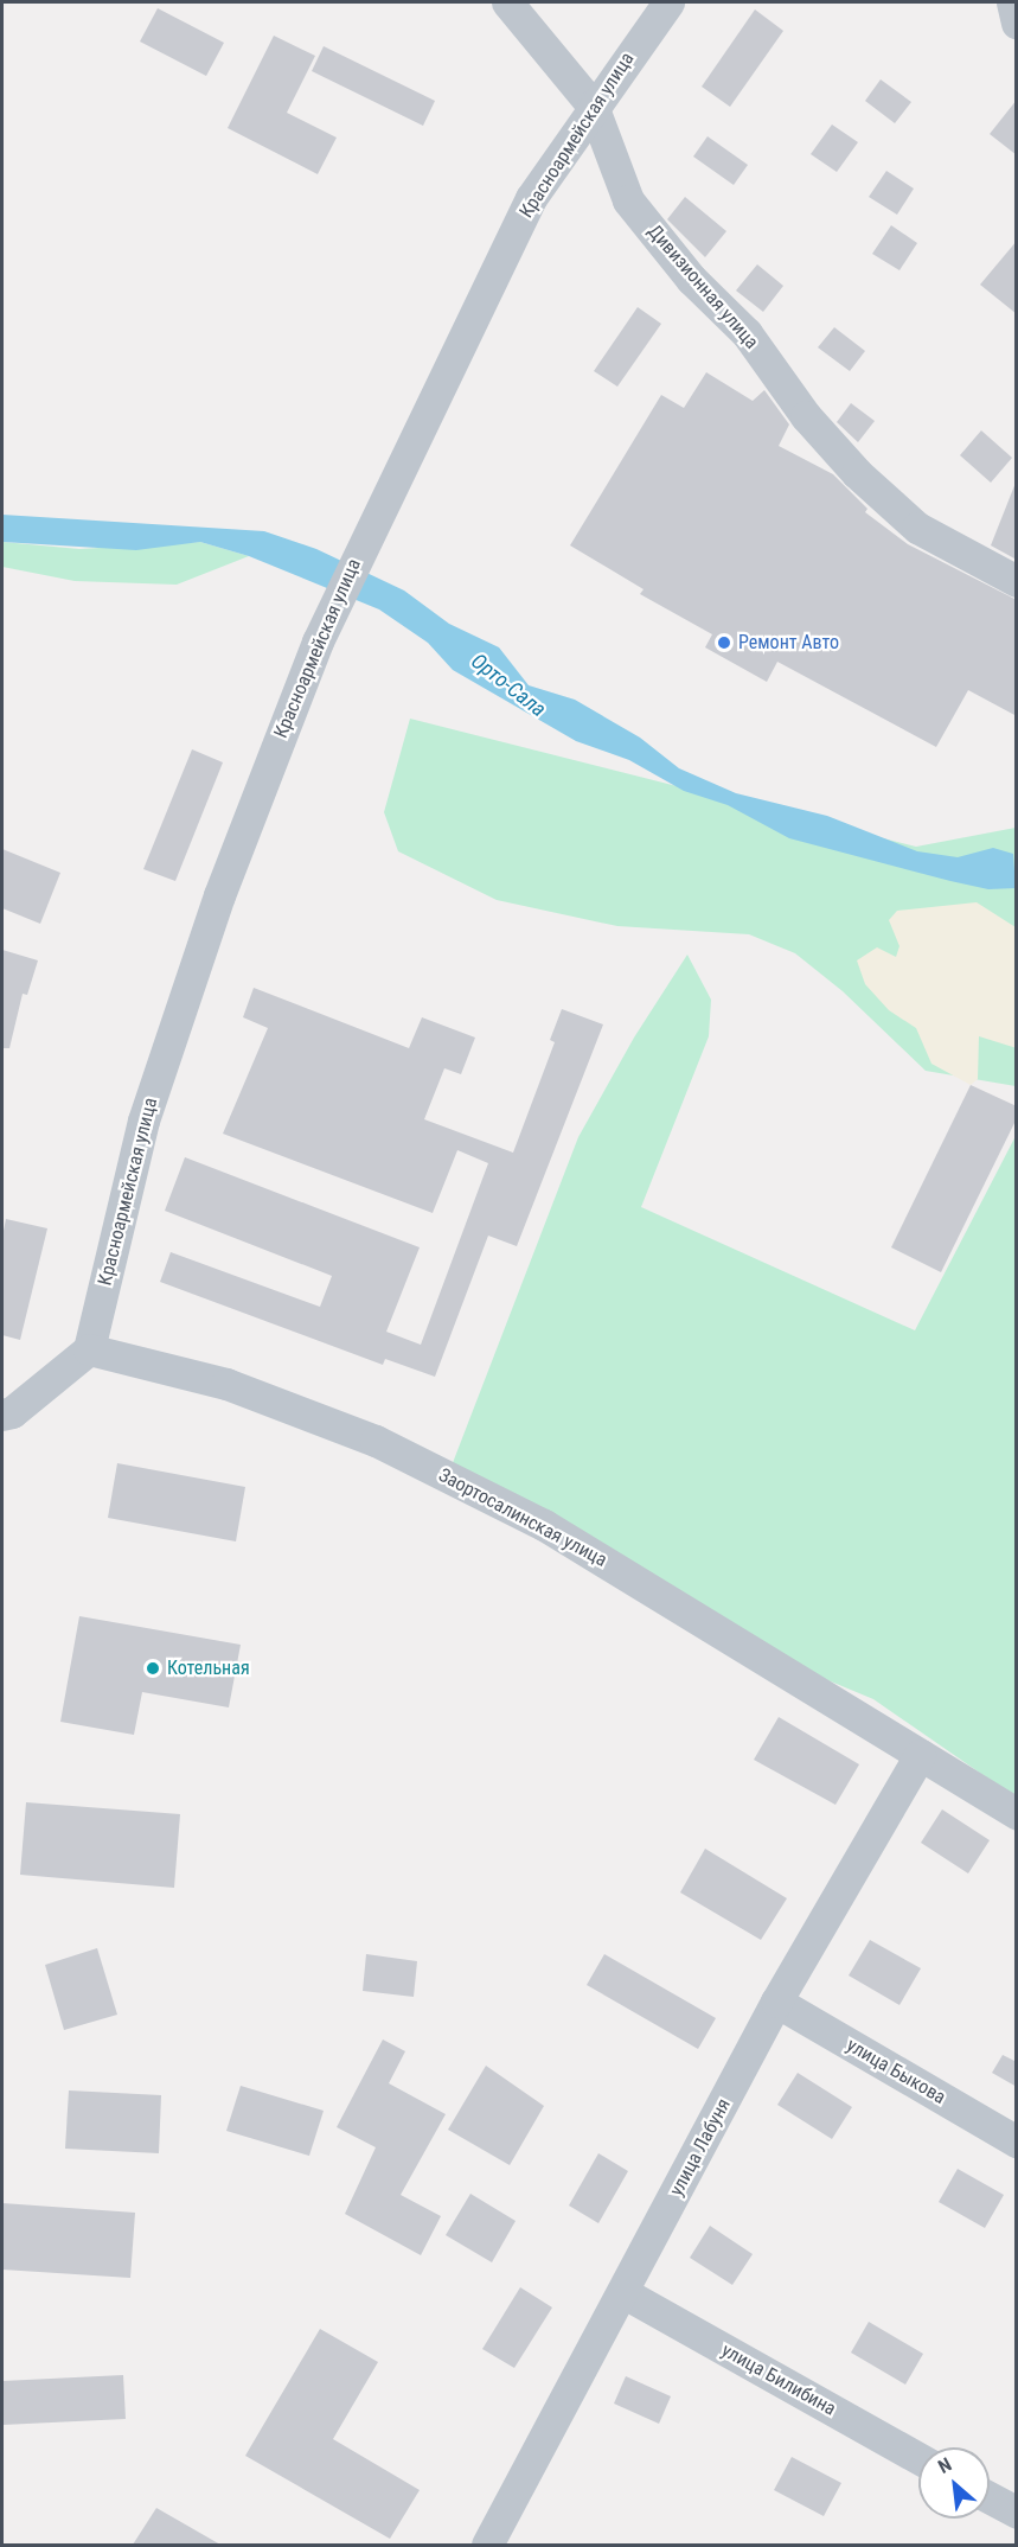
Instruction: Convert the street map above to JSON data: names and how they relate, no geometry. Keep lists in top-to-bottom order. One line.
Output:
{"streets":{"street":["Красноармейская улица","Дивизионная улица","Заортосалинская улица","улица Быкова","улица Лабуня","улица Билибина"]},"crossings":[["Красноармейская улица","Дивизионная улица"],["Красноармейская улица","Заортосалинская улица"],["Заортосалинская улица","улица Лабуня"],["улица Быкова","улица Лабуня"],["улица Лабуня","улица Билибина"]],"water":["Орто-Сала"],"places":["Ремонт Авто","Котельная"],"north":"top left"}
